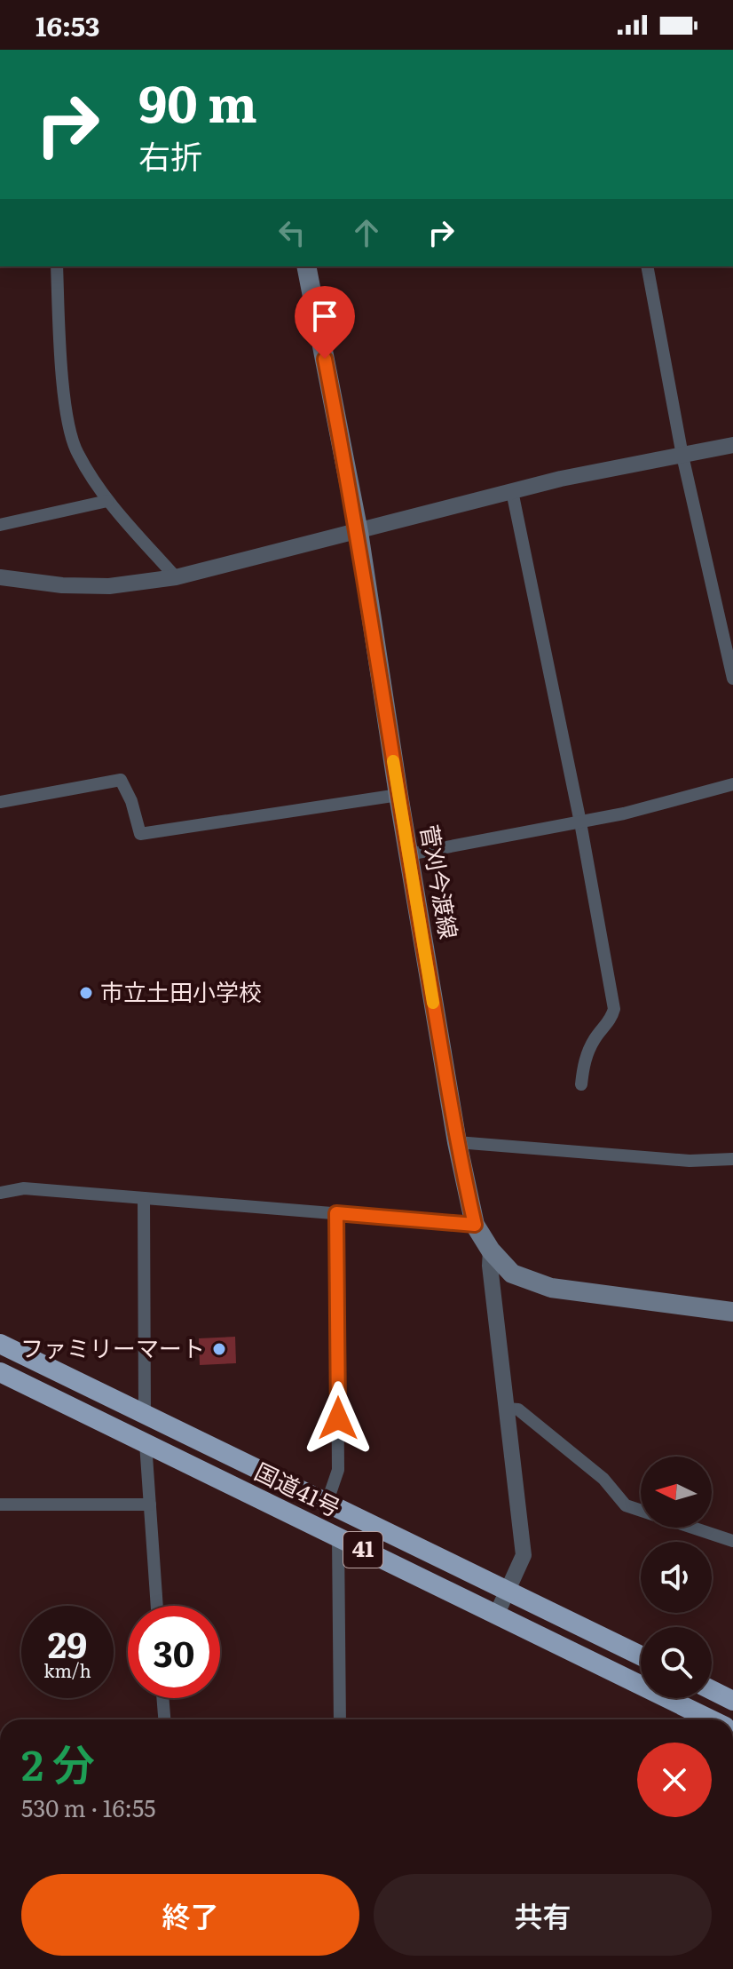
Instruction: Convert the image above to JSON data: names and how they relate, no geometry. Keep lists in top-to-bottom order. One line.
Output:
{"streets":{"highway":["国道41号","41"],"main road":["菅刈今渡線"]},"places":["市立土田小学校","ファミリーマート"],"north":"left","page":{"status":"16:53","turn":["90 m","右折"],"speed":"29 km/h","limit":"30","heading":["2 分","530 m · 16:55"],"buttons":["終了","共有"]}}
